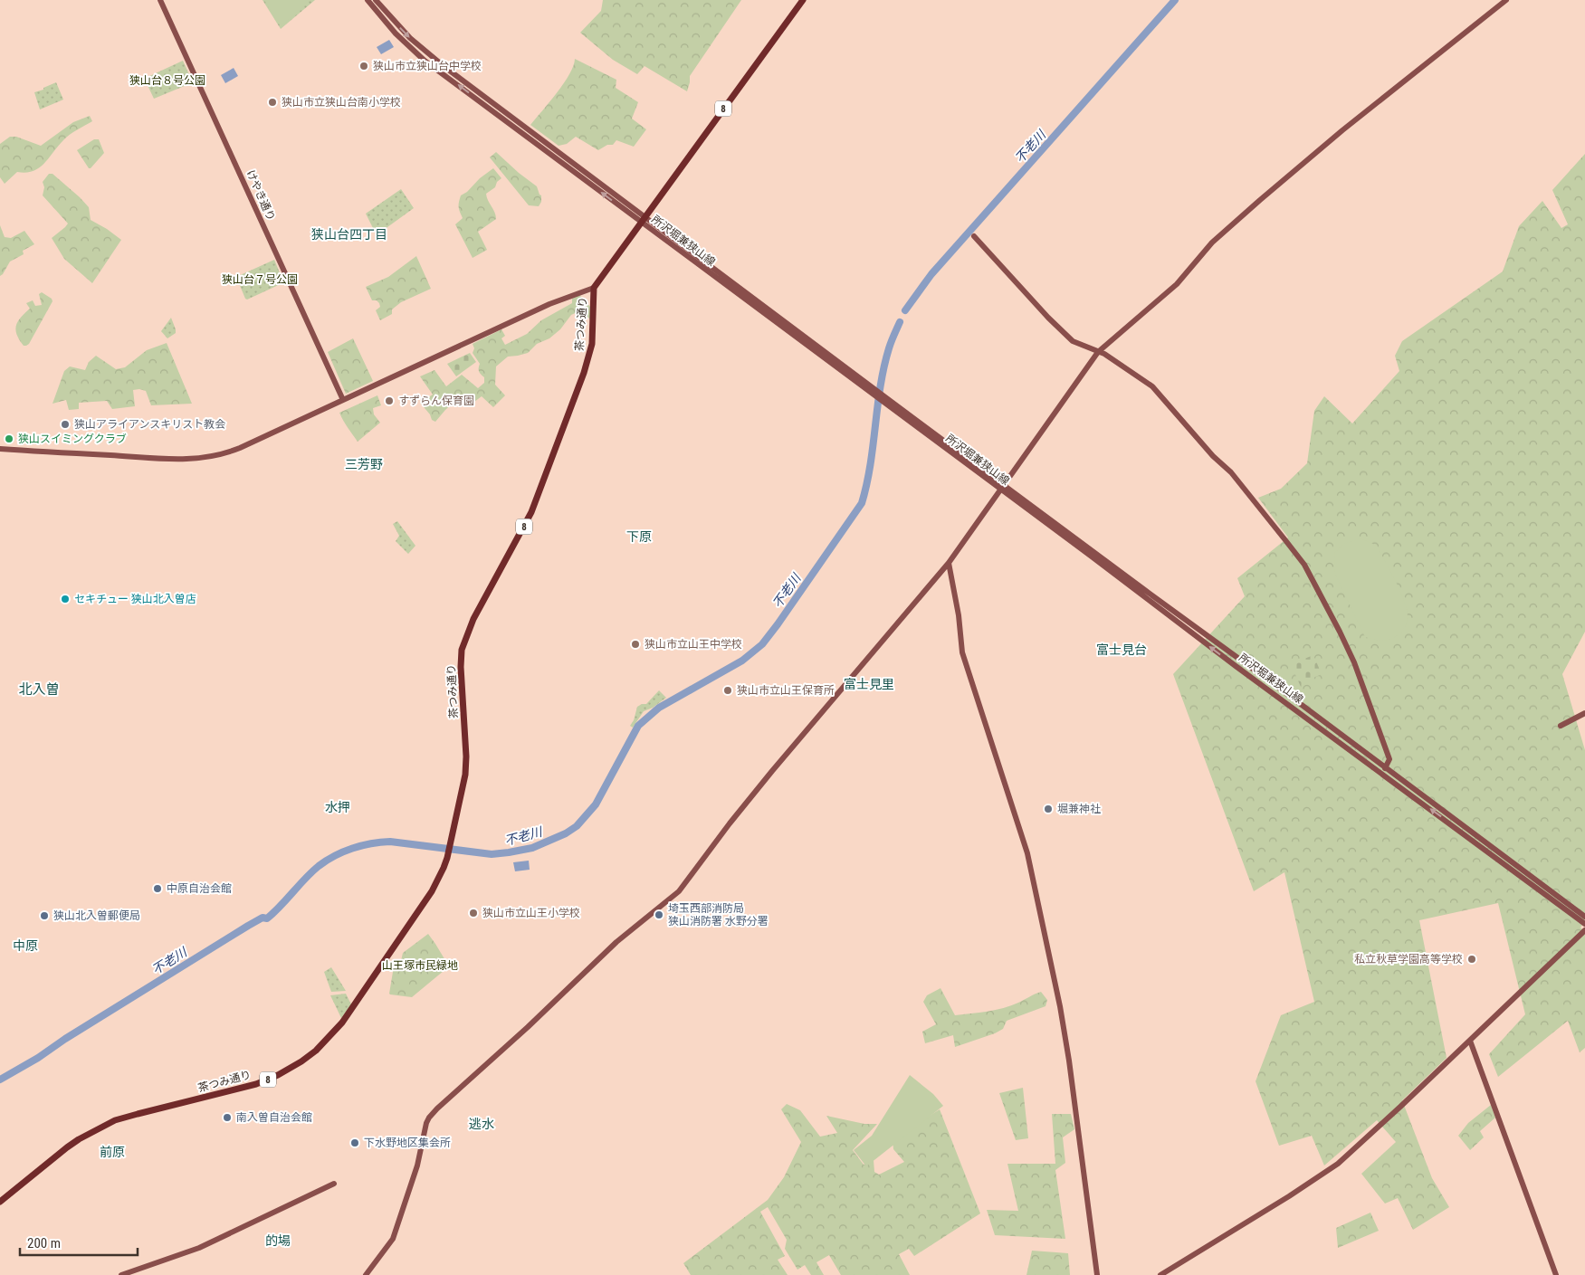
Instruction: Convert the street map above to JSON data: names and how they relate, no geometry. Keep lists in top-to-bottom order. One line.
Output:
{"streets":{"main road":["8","茶つみ通り"],"street":["けやき通り","所沢堀兼狭山線"]},"crossings":[["所沢堀兼狭山線","茶つみ通り"]],"districts":["狭山台四丁目","三芳野","下原","富士見台","富士見里","北入曽","水押","中原","逃水","前原","的場"],"water":["不老川"],"parks":["狭山台８号公園","狭山台７号公園","山王塚市民緑地"],"places":["狭山市立狭山台中学校","狭山市立狭山台南小学校","すずらん保育園","狭山アライアンスキリスト教会","狭山スイミングクラブ","セキチュー 狭山北入曽店","狭山市立山王中学校","狭山市立山王保育所","堀兼神社","中原自治会館","狭山市立山王小学校","埼玉西部消防局 狭山消防署 水野分署","狭山北入曽郵便局","私立秋草学園高等学校","南入曽自治会館","下水野地区集会所"],"scale_bar":"200 m"}
